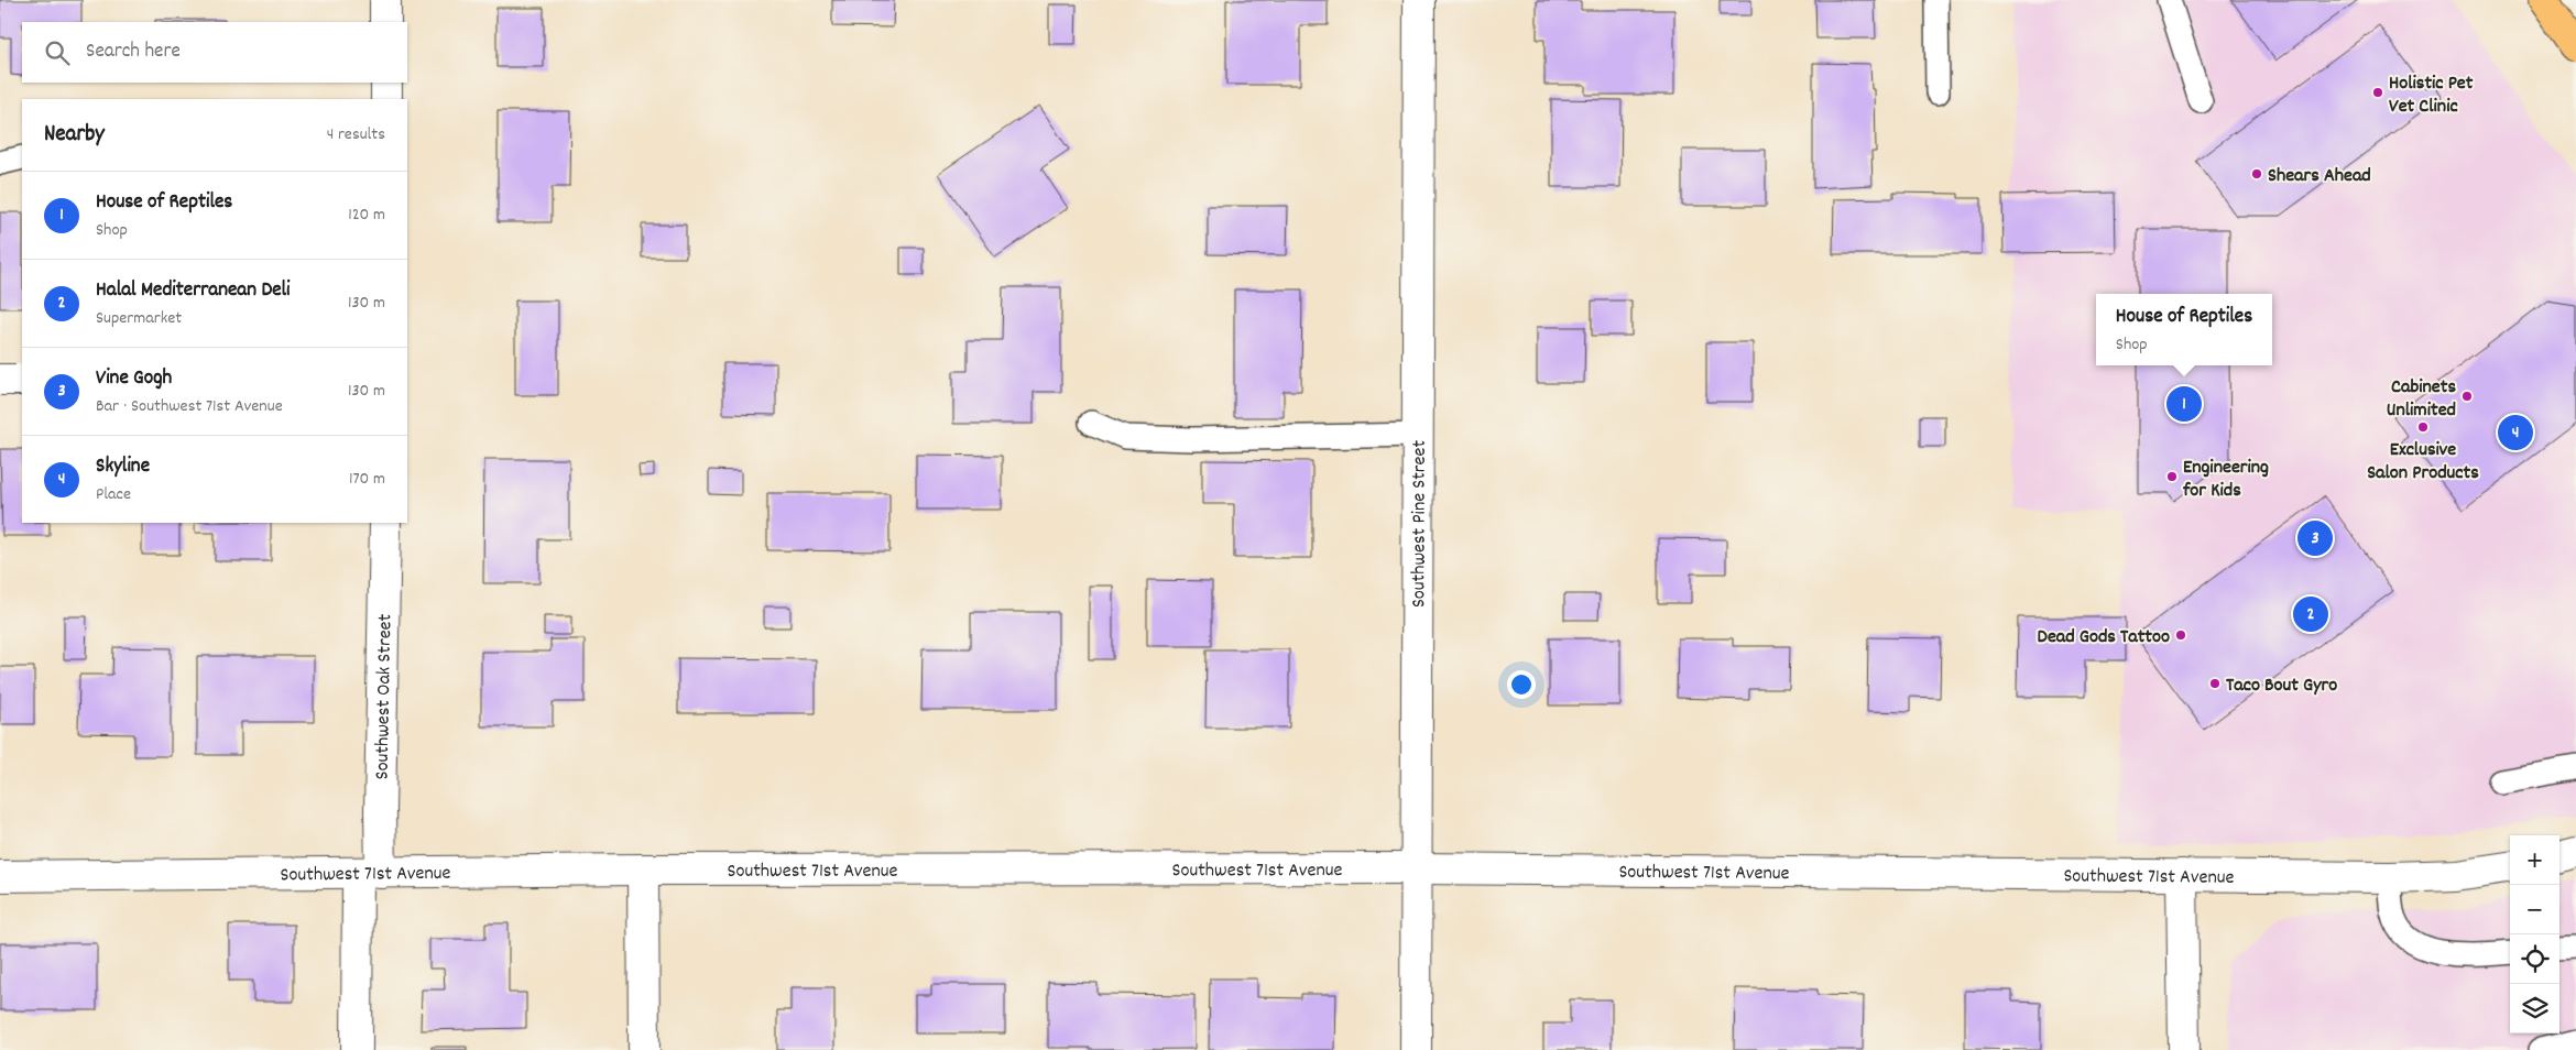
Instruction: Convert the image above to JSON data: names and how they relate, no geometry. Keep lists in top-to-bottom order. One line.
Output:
{"streets":{"street":["Southwest Pine Street","Southwest Oak Street","Southwest 71st Avenue"]},"crossings":[["Southwest Pine Street","Southwest 71st Avenue"],["Southwest Oak Street","Southwest 71st Avenue"]],"places":["Holistic Pet Vet Clinic","Shears Ahead","Cabinets Unlimited","Exclusive Salon Products","Engineering for Kids","Dead Gods Tattoo","Taco Bout Gyro"],"page":{"search":"Search here","heading":["Nearby","4 results"],"list":[{"mark":"1","name":"House of Reptiles","note":"Shop","value":"120 m"},{"mark":"2","name":"Halal Mediterranean Deli","note":"Supermarket","value":"130 m"},{"mark":"3","name":"Vine Gogh","note":"Bar · Southwest 71st Avenue","value":"130 m"},{"mark":"4","name":"Skyline","note":"Place","value":"170 m"}],"popup":["House of Reptiles","Shop"],"pins":["1","4","3","2"],"map_buttons":["+","−"]}}
